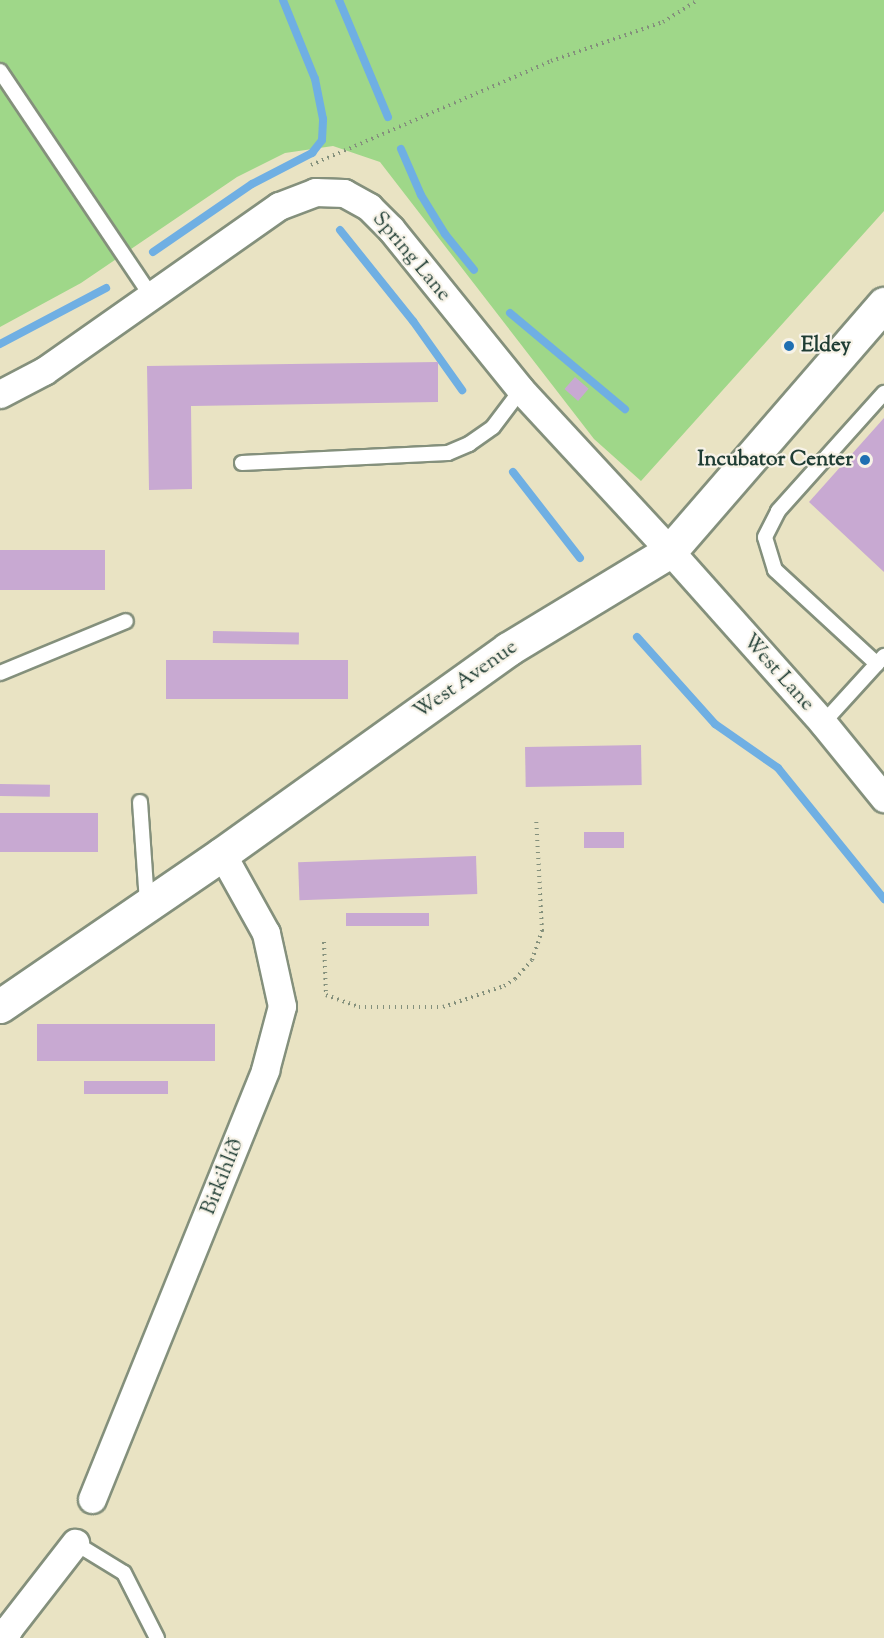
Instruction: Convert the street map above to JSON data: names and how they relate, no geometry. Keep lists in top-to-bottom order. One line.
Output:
{"streets":{"street":["Spring Lane","West Lane","West Avenue","Birkihlíð"]},"crossings":[["Spring Lane","West Lane"],["Spring Lane","West Avenue"],["West Lane","West Avenue"],["West Avenue","Birkihlíð"]],"places":["Eldey","Incubator Center"]}
